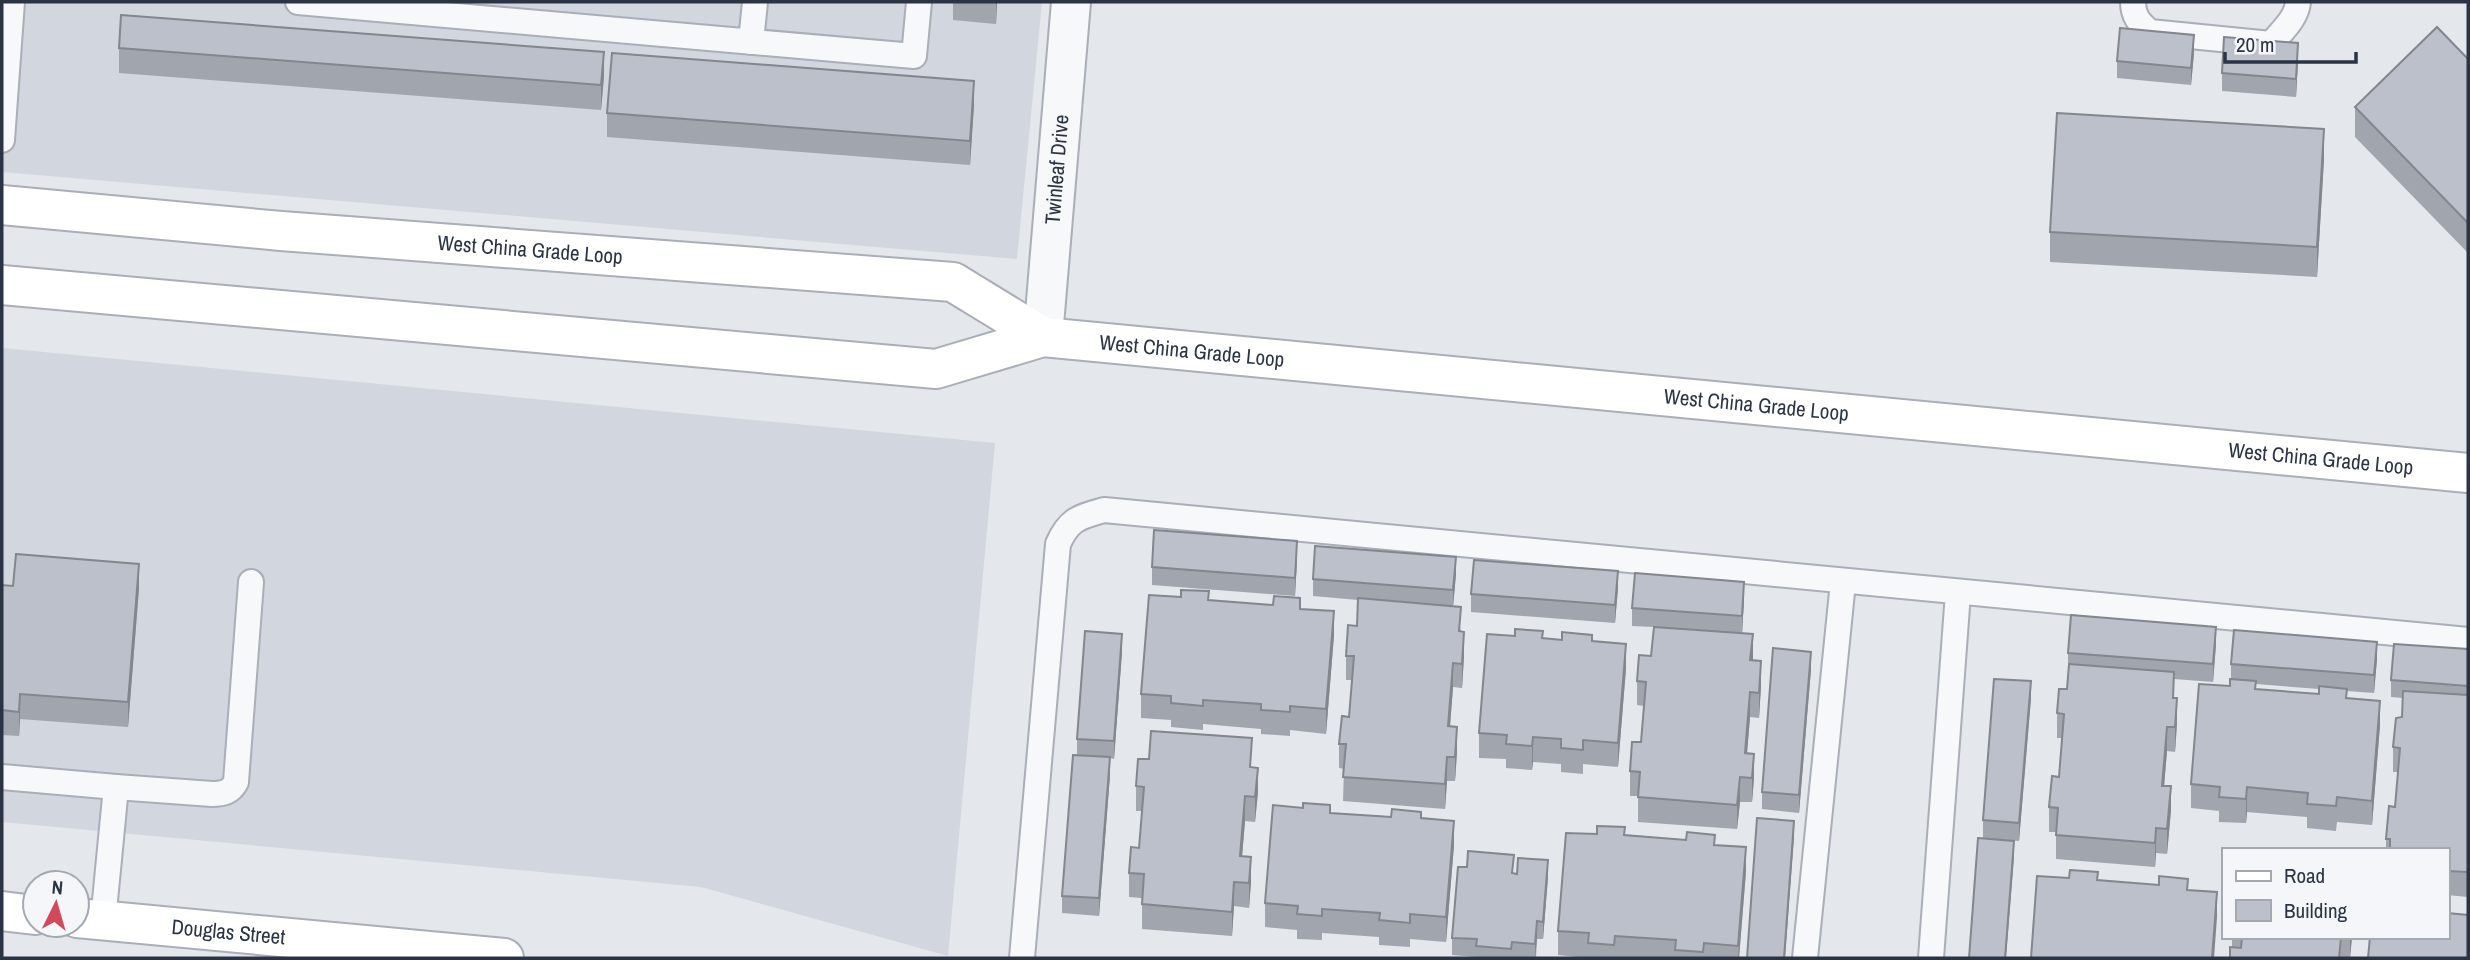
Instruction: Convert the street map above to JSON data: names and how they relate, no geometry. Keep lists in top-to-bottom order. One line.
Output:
{"streets":{"main road":["West China Grade Loop","Douglas Street"],"street":["Twinleaf Drive"]},"crossings":[["Twinleaf Drive","West China Grade Loop"]],"legend":["Road","Building"],"scale_bar":"20 m","north":"top"}
